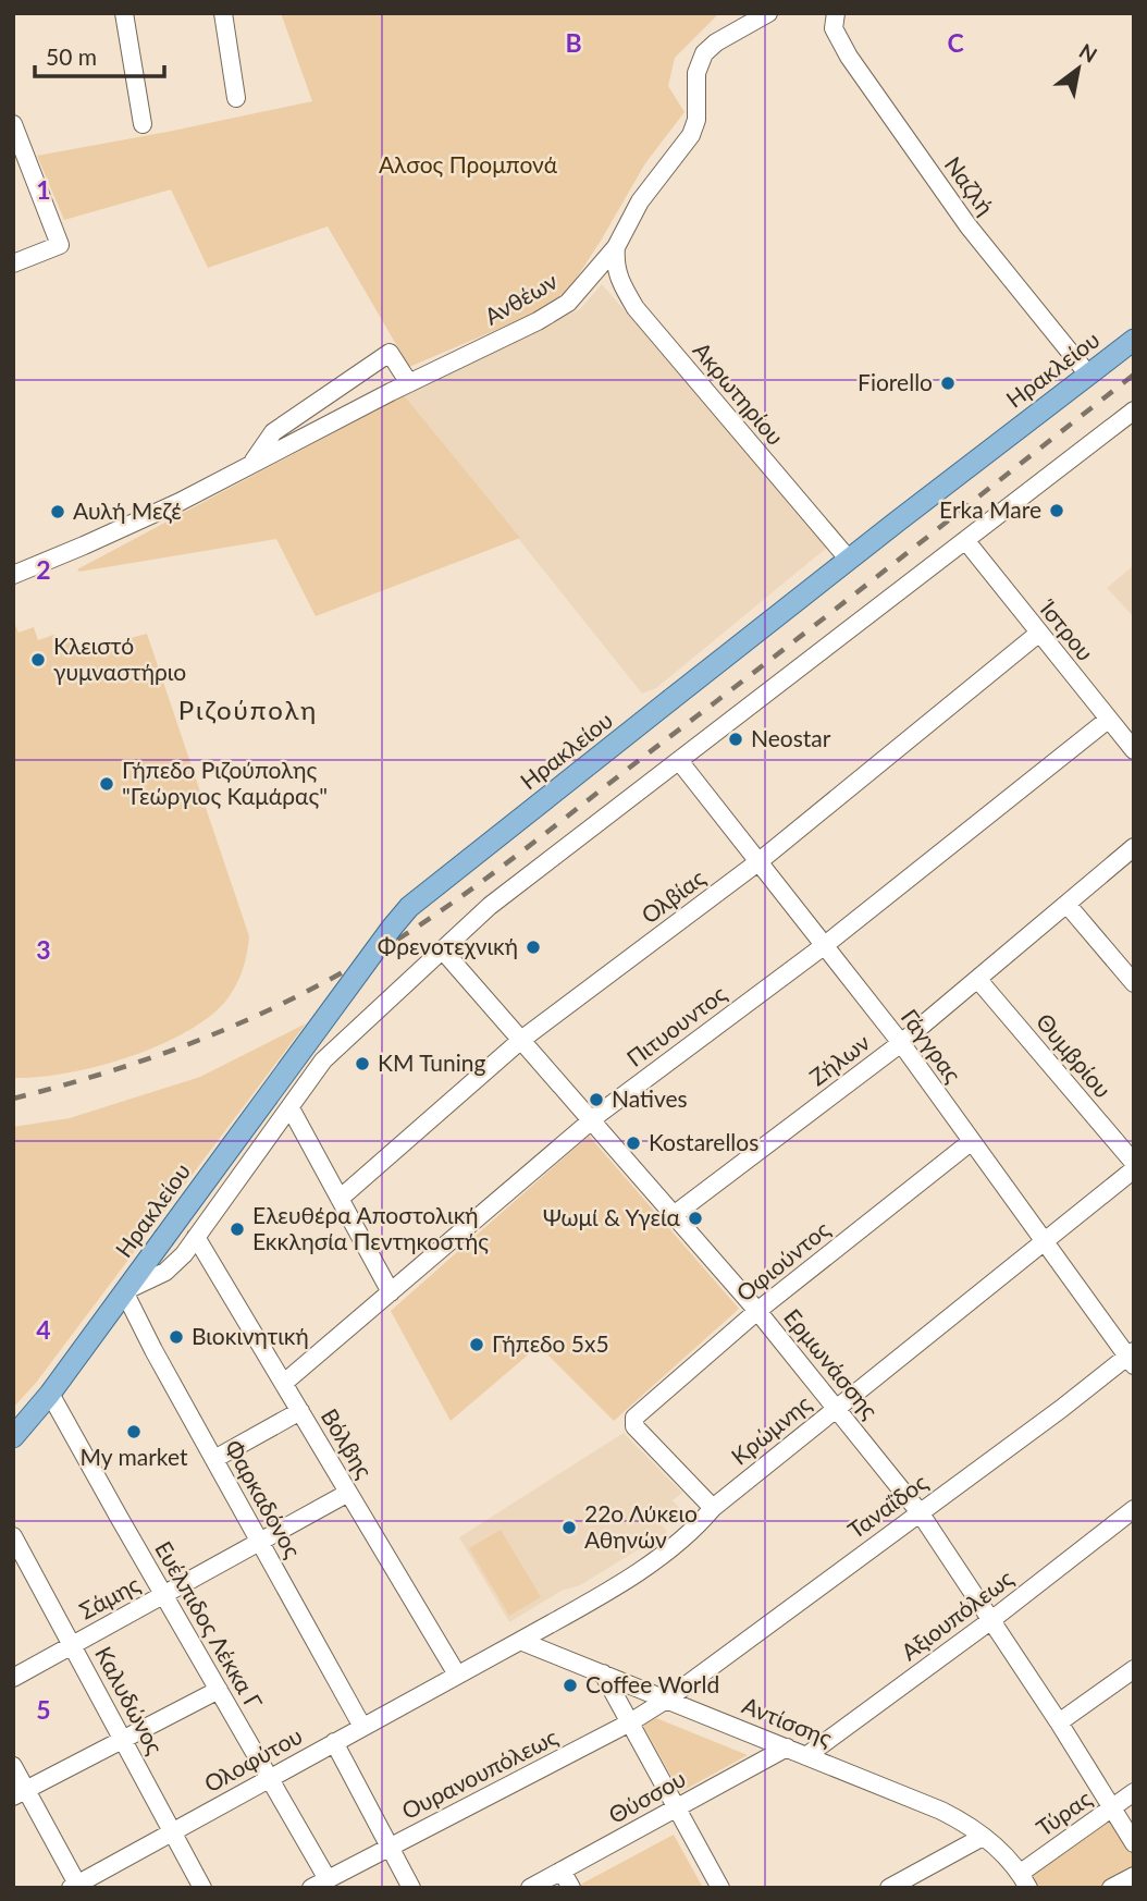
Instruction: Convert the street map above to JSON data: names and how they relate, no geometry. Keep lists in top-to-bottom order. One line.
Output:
{"streets":{"main road":["Ηρακλείου"],"street":["Ναζλή","Ανθέων","Ακρωτηρίου","Ίστρου","Ολβίας","Πιτυουντος","Γάγγρας","Θυμβρίου","Ζήλων","Οφιούντος","Ερμωνάσσης","Κρώμνης","Βόλβης","Φαρκαδόνος","Ταναΐδος","Σάμης","Αξιουπόλεως","Ευέλπιδος Λέκκα Γ","Καλυδώνος","Αντίσσης","Ολοφύτου","Ουρανουπόλεως","Θύσσου","Τύρας"]},"crossings":[["Ναζλή","Ηρακλείου"],["Ανθέων","Ακρωτηρίου"],["Ηρακλείου","Ακρωτηρίου"],["Ηρακλείου","Ίστρου"],["Ηρακλείου","Γάγγρας"],["Ηρακλείου","Ερμωνάσσης"],["Ηρακλείου","Βόλβης"],["Ηρακλείου","Φαρκαδόνος"],["Ηρακλείου","Ευέλπιδος Λέκκα Γ"],["Ίστρου","Ολβίας"],["Ίστρου","Πιτυουντος"],["Ολβίας","Γάγγρας"],["Ολβίας","Ερμωνάσσης"],["Πιτυουντος","Γάγγρας"],["Πιτυουντος","Ερμωνάσσης"],["Πιτυουντος","Βόλβης"],["Γάγγρας","Ζήλων"],["Γάγγρας","Οφιούντος"],["Γάγγρας","Κρώμνης"],["Γάγγρας","Ταναΐδος"],["Θυμβρίου","Ζήλων"],["Ζήλων","Ερμωνάσσης"],["Οφιούντος","Ερμωνάσσης"],["Οφιούντος","Κρώμνης"],["Ερμωνάσσης","Κρώμνης"],["Ερμωνάσσης","Ταναΐδος"],["Ερμωνάσσης","Αξιουπόλεως"],["Ερμωνάσσης","Τύρας"],["Κρώμνης","Βόλβης"],["Κρώμνης","Αντίσσης"],["Κρώμνης","Ολοφύτου"],["Βόλβης","Σάμης"],["Βόλβης","Ολοφύτου"],["Φαρκαδόνος","Σάμης"],["Φαρκαδόνος","Ολοφύτου"],["Ταναΐδος","Αντίσσης"],["Ταναΐδος","Ουρανουπόλεως"],["Σάμης","Ευέλπιδος Λέκκα Γ"],["Σάμης","Καλυδώνος"],["Αξιουπόλεως","Αντίσσης"],["Ευέλπιδος Λέκκα Γ","Ολοφύτου"],["Ευέλπιδος Λέκκα Γ","Ουρανουπόλεως"],["Καλυδώνος","Ολοφύτου"],["Αντίσσης","Ουρανουπόλεως"],["Αντίσσης","Θύσσου"],["Αντίσσης","Τύρας"]],"districts":["Ριζούπολη"],"parks":["Αλσος Προμπονά"],"places":["Fiorello","Erka Mare","Αυλή Μεζέ","Κλειστό γυμναστήριο","Neostar","Γήπεδο Ριζούπολης \"Γεώργιος Καμάρας\"","Φρενοτεχνική","KM Tuning","Natives","Kostarellos","Ψωμί & Υγεία","Ελευθέρα Αποστολική Εκκλησία Πεντηκοστής","Βιοκινητική","Γήπεδο 5x5","My market","22ο Λύκειο Αθηνών","Coffee World"],"scale_bar":"50 m","north":"top right","grid":{"columns":["B","C"],"rows":["1","2","3","4","5"]}}
